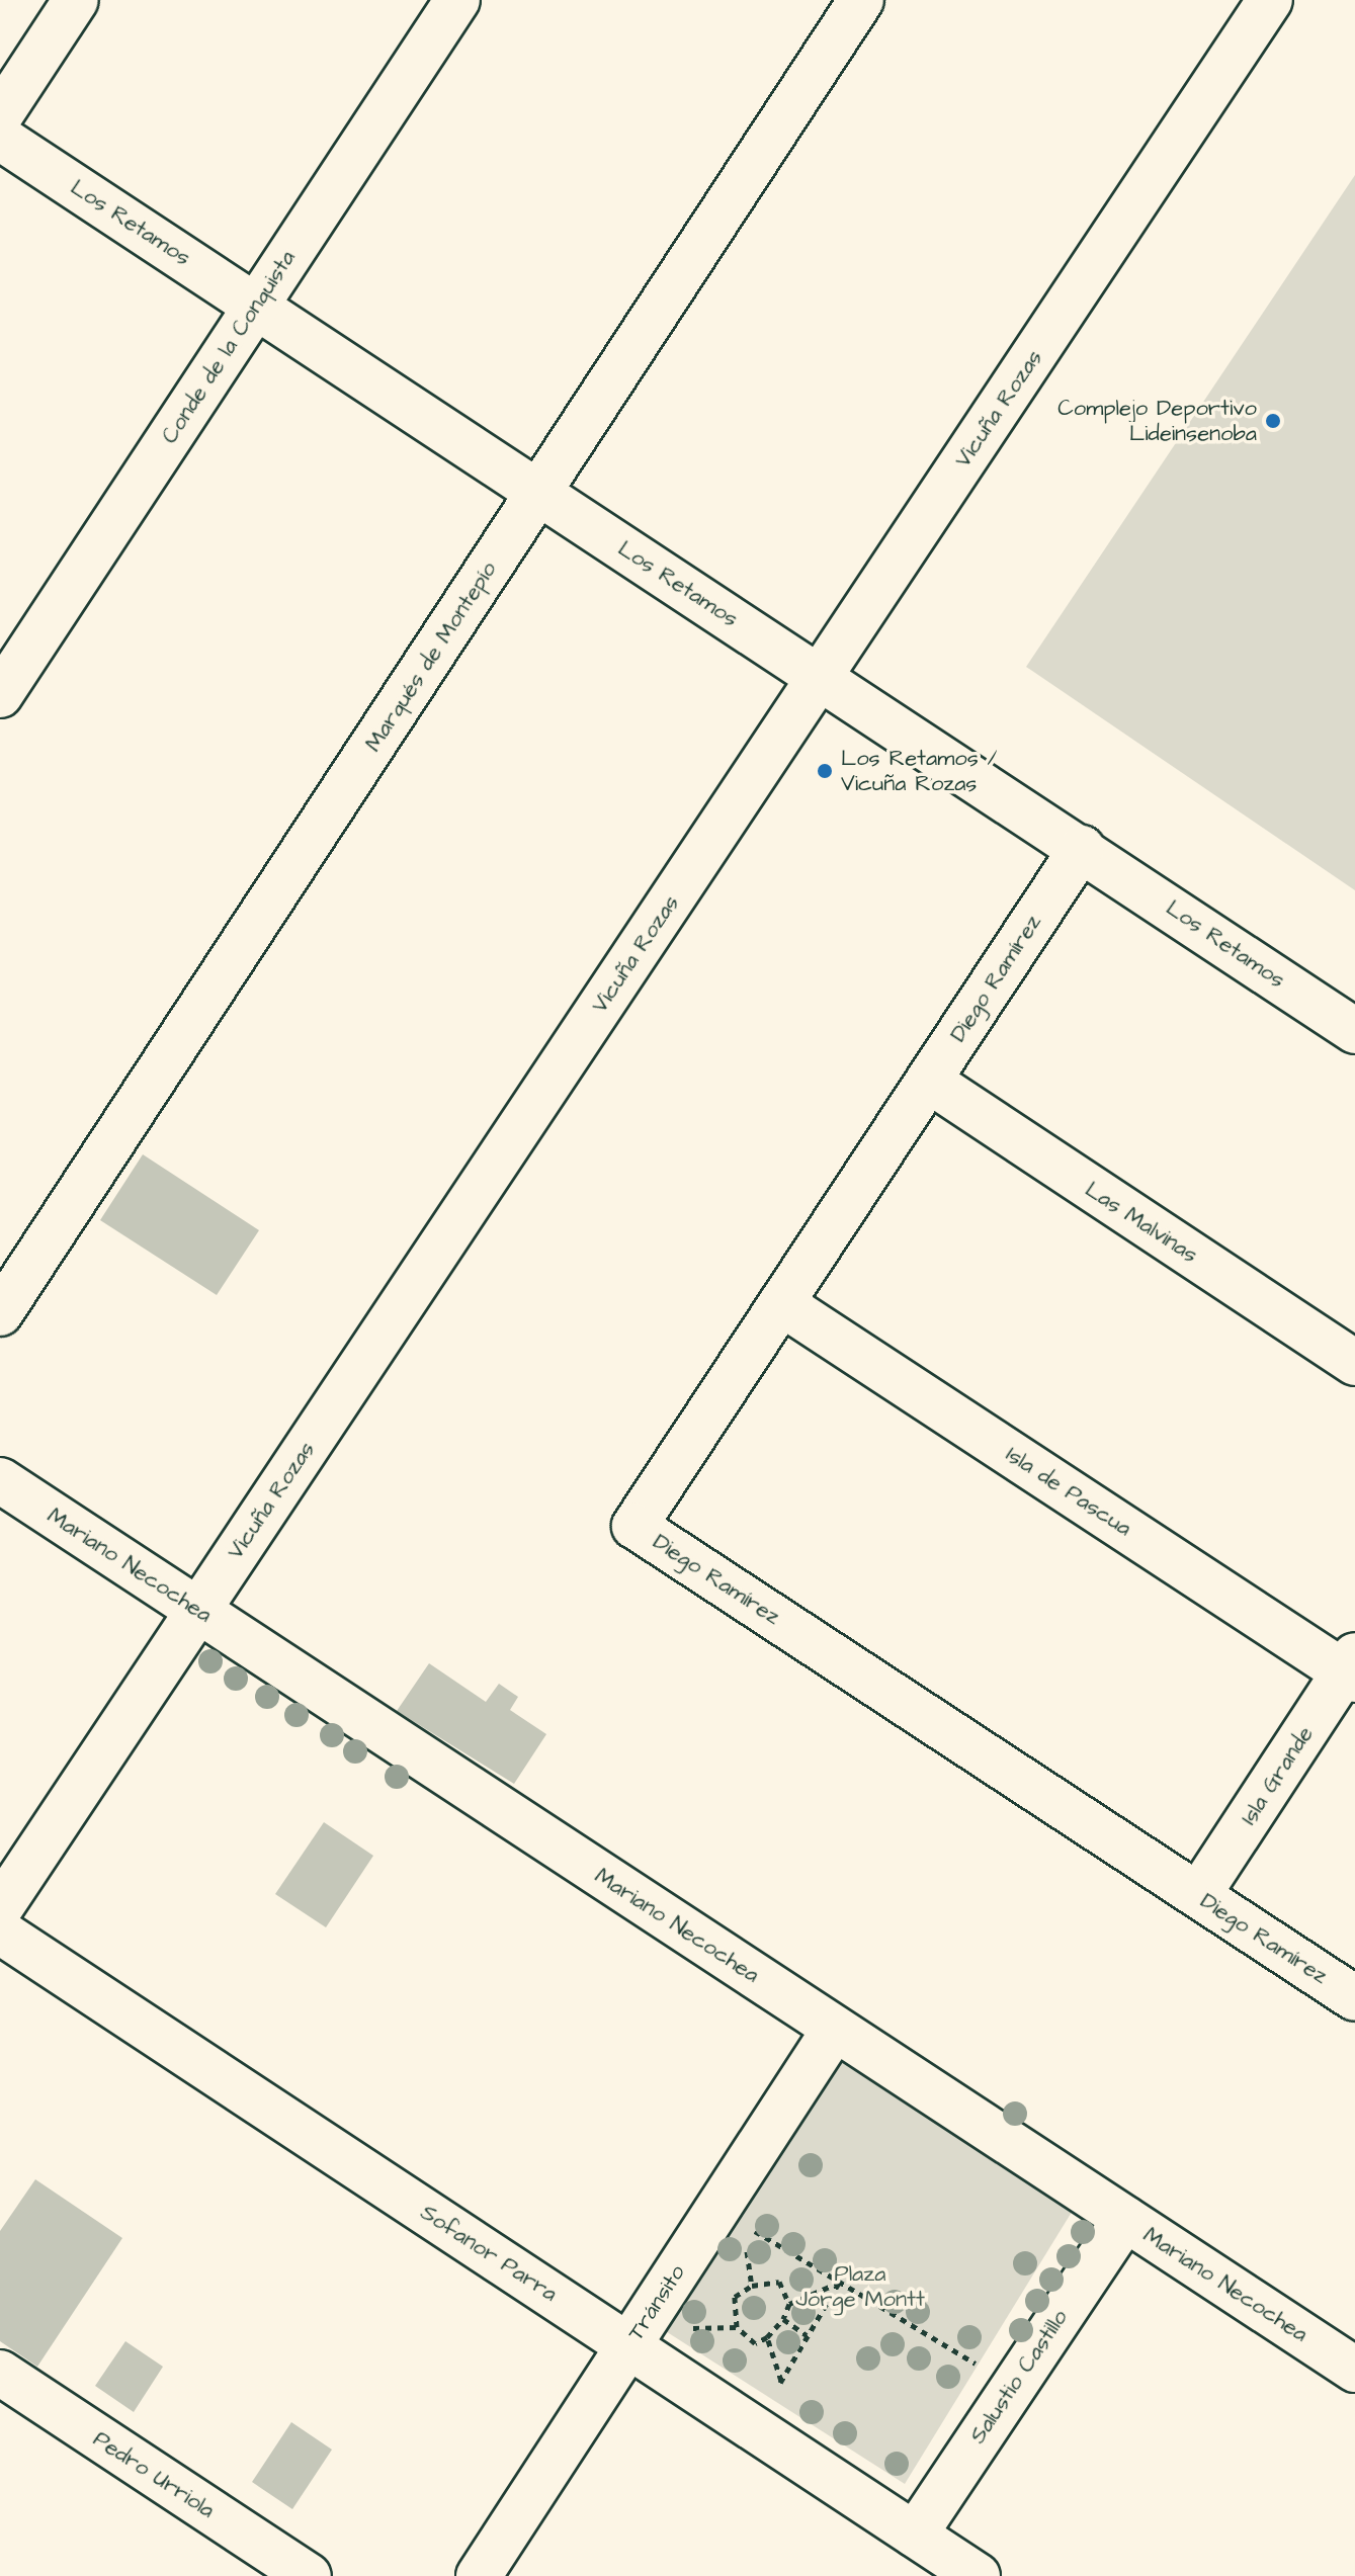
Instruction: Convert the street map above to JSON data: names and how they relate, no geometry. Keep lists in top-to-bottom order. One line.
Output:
{"streets":{"street":["Los Retamos","Conde de la Conquista","Vicuña Rozas","Marqués de Montepío","Diego Ramírez","Las Malvinas","Isla de Pascua","Mariano Necochea","Isla Grande","Sofanor Parra","Tránsito","Salustio Castillo","Pedro Urriola"]},"crossings":[["Los Retamos","Conde de la Conquista"],["Los Retamos","Vicuña Rozas"],["Los Retamos","Marqués de Montepío"],["Los Retamos","Diego Ramírez"],["Vicuña Rozas","Mariano Necochea"],["Diego Ramírez","Las Malvinas"],["Diego Ramírez","Isla de Pascua"],["Diego Ramírez","Isla Grande"],["Isla de Pascua","Isla Grande"],["Mariano Necochea","Tránsito"],["Mariano Necochea","Salustio Castillo"],["Sofanor Parra","Tránsito"],["Sofanor Parra","Salustio Castillo"]],"parks":["Plaza Jorge Montt"],"places":["Complejo Deportivo Lideinsenoba","Los Retamos / Vicuña Rozas"]}
